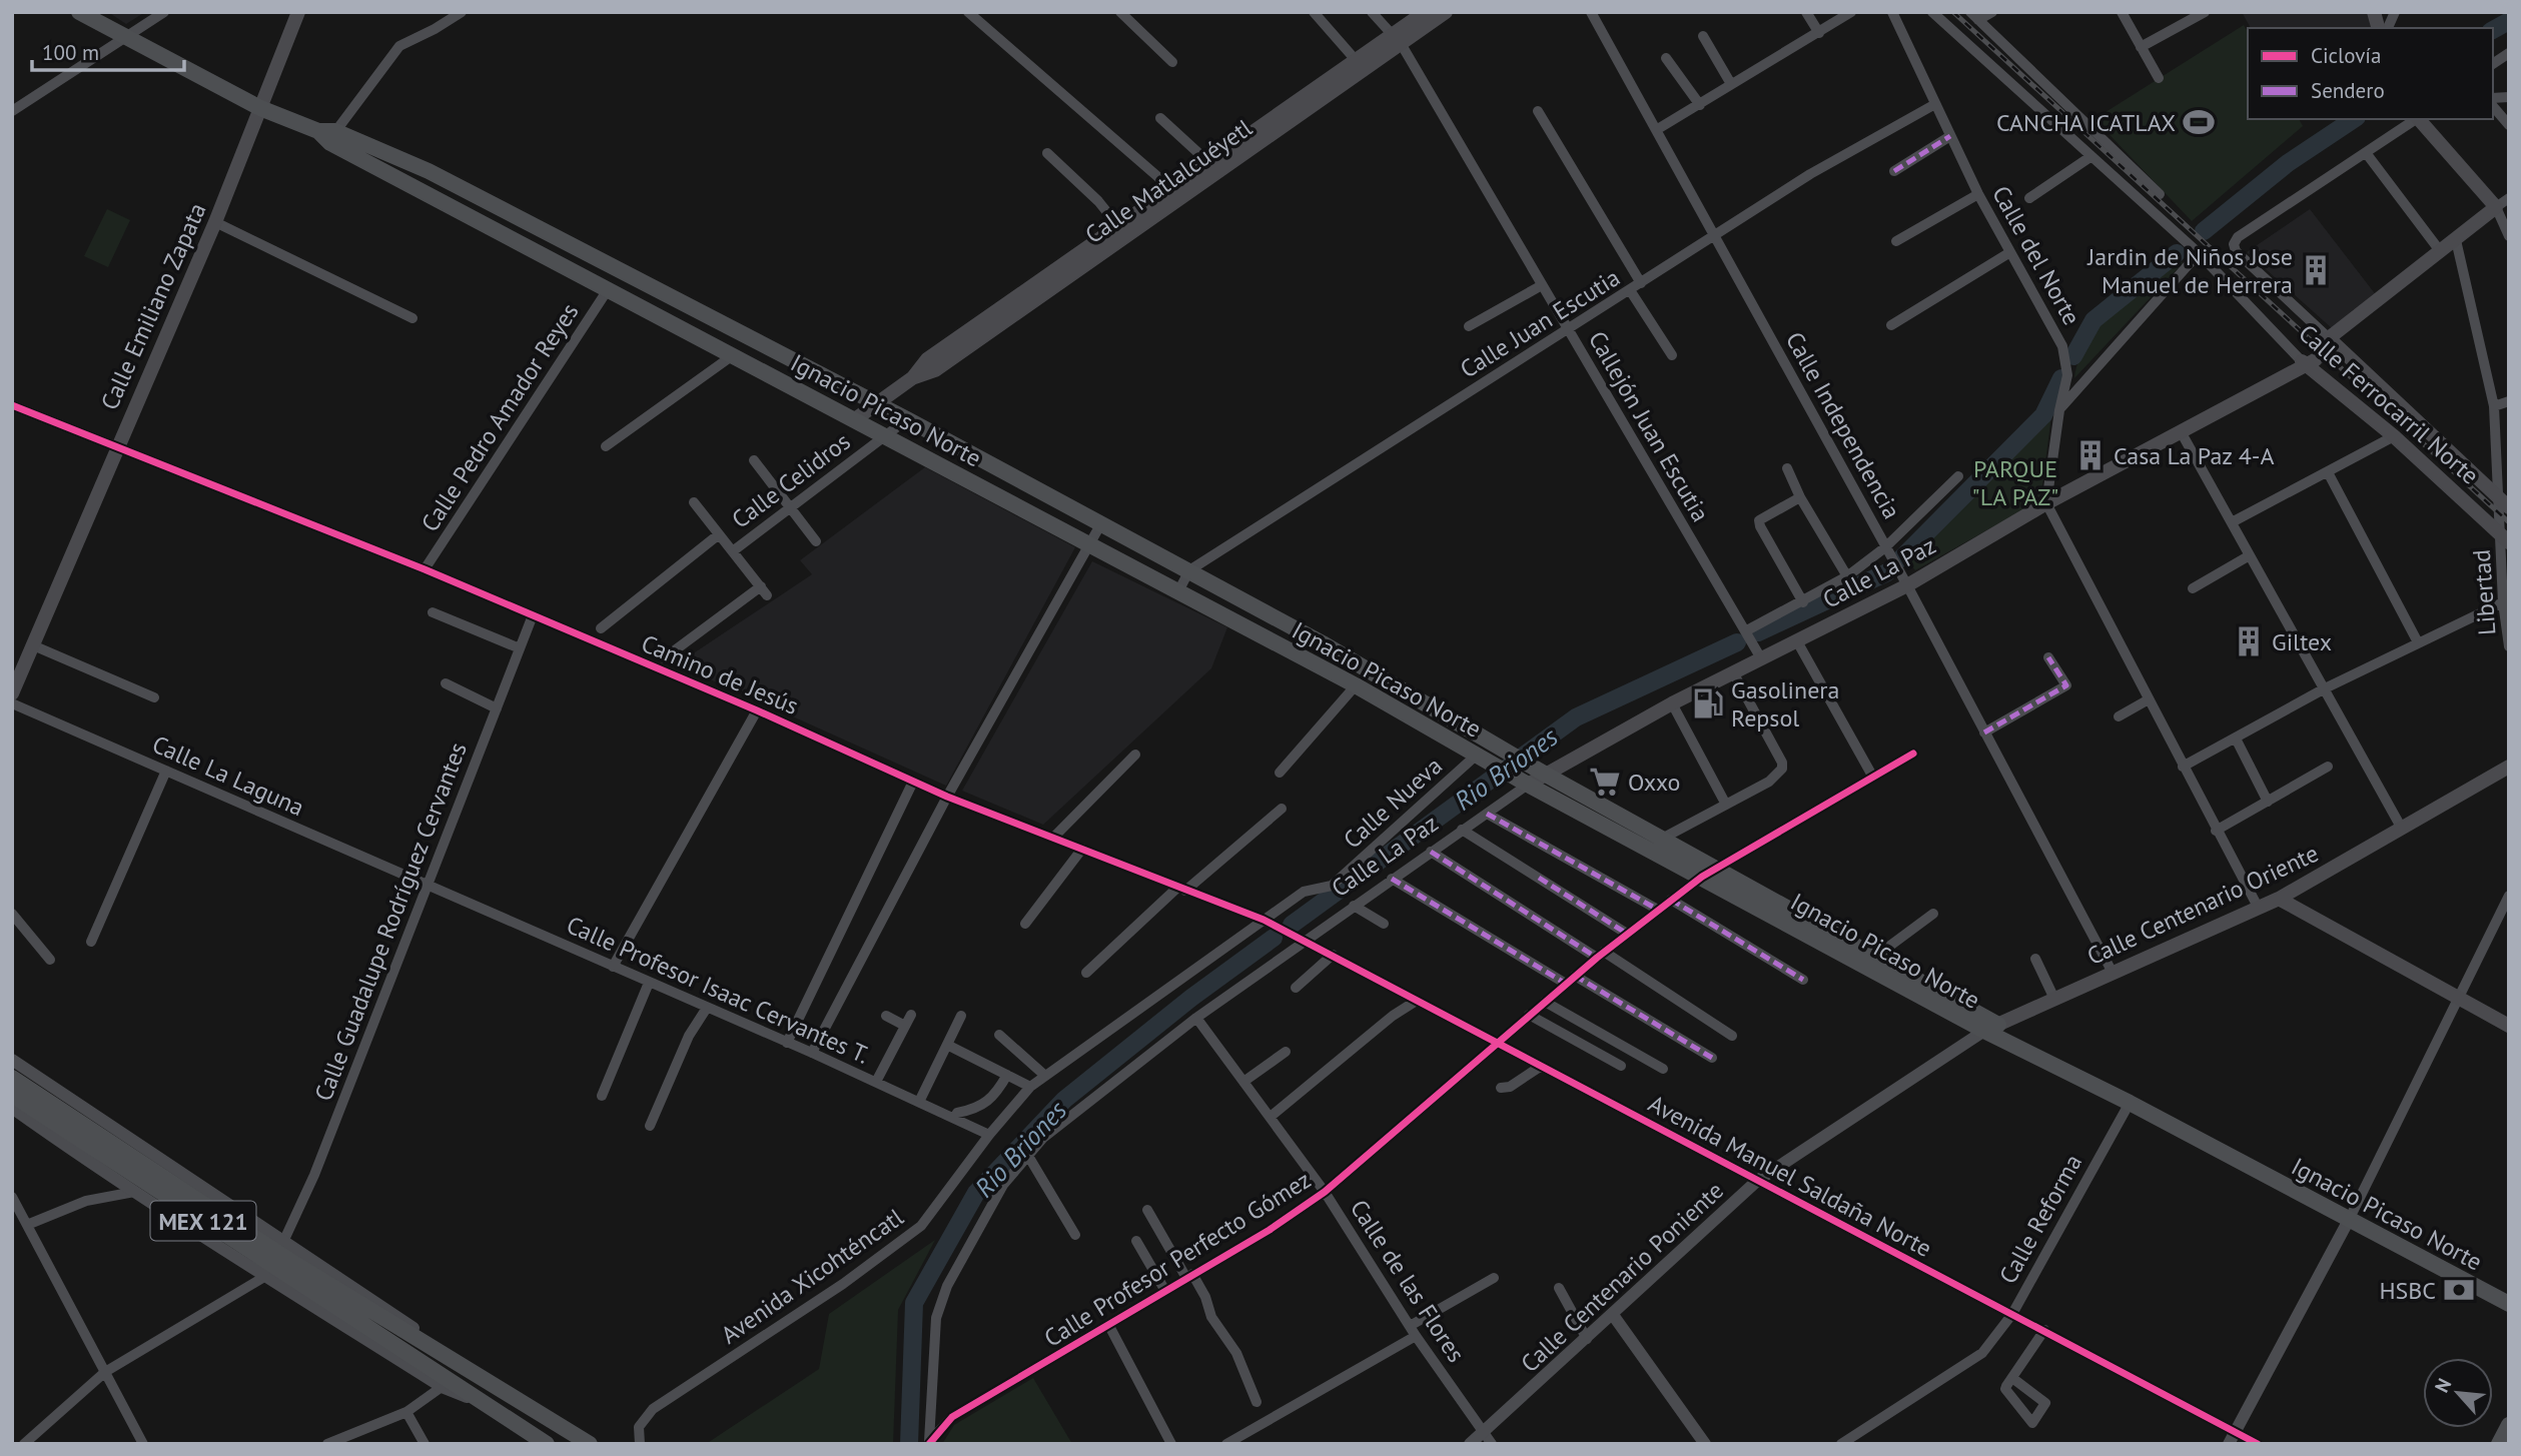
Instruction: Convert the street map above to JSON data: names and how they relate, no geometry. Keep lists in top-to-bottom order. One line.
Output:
{"streets":{"main road":["Calle Matlalcuéyetl","Calle Emiliano Zapata","Calle Ferrocarril Norte","Ignacio Picaso Norte","Calle La Paz","Calle Centenario Oriente","MEX 121"],"street":["Calle del Norte","Calle Juan Escutia","Calle Pedro Amador Reyes","Calle Independencia","Callejón Juan Escutia","Calle Celidros","Libertad","Camino de Jesús","Calle La Laguna","Calle Nueva","Calle Guadalupe Rodríguez Cervantes","Calle Profesor Isaac Cervantes T.","Avenida Manuel Saldaña Norte","Calle Reforma","Calle Profesor Perfecto Gómez","Avenida Xicohténcatl","Calle Centenario Poniente","Calle de las Flores"]},"crossings":[["Calle Matlalcuéyetl","Ignacio Picaso Norte"],["Calle Matlalcuéyetl","Callejón Juan Escutia"],["Calle del Norte","Calle Juan Escutia"],["Calle del Norte","Calle La Paz"],["Calle Emiliano Zapata","Ignacio Picaso Norte"],["Calle Emiliano Zapata","Camino de Jesús"],["Calle Juan Escutia","Ignacio Picaso Norte"],["Calle Juan Escutia","Calle Independencia"],["Calle Juan Escutia","Callejón Juan Escutia"],["Calle Ferrocarril Norte","Calle La Paz"],["Calle Ferrocarril Norte","Libertad"],["Ignacio Picaso Norte","Calle Pedro Amador Reyes"],["Ignacio Picaso Norte","Calle Celidros"],["Ignacio Picaso Norte","Calle La Paz"],["Ignacio Picaso Norte","Calle Nueva"],["Ignacio Picaso Norte","Calle Centenario Oriente"],["Ignacio Picaso Norte","Calle Reforma"],["Ignacio Picaso Norte","Calle Profesor Perfecto Gómez"],["Ignacio Picaso Norte","Calle Centenario Poniente"],["Calle Pedro Amador Reyes","Camino de Jesús"],["Calle Independencia","Calle La Paz"],["Calle Independencia","Calle Centenario Oriente"],["Callejón Juan Escutia","Calle La Paz"],["Calle La Paz","Camino de Jesús"],["Calle La Paz","Avenida Manuel Saldaña Norte"],["Calle La Paz","Calle Profesor Perfecto Gómez"],["Calle La Paz","Calle de las Flores"],["Camino de Jesús","Calle Nueva"],["Camino de Jesús","Calle Guadalupe Rodríguez Cervantes"],["Camino de Jesús","Avenida Manuel Saldaña Norte"],["Camino de Jesús","Avenida Xicohténcatl"],["Calle La Laguna","Calle Guadalupe Rodríguez Cervantes"],["Calle La Laguna","Calle Profesor Isaac Cervantes T."],["Calle Nueva","Avenida Xicohténcatl"],["Calle Centenario Oriente","Calle Centenario Poniente"],["Calle Guadalupe Rodríguez Cervantes","Calle Profesor Isaac Cervantes T."],["Calle Profesor Isaac Cervantes T.","Avenida Xicohténcatl"],["Avenida Manuel Saldaña Norte","Calle Reforma"],["Avenida Manuel Saldaña Norte","Calle Profesor Perfecto Gómez"],["Avenida Manuel Saldaña Norte","Calle Centenario Poniente"],["Calle Profesor Perfecto Gómez","Calle de las Flores"],["Calle Centenario Poniente","Calle de las Flores"]],"water":["Rio Briones"],"parks":["PARQUE \"LA PAZ\""],"places":{"sports":["CANCHA ICATLAX"],"building":["Jardin de Niños Jose Manuel de Herrera","Casa La Paz 4-A","Giltex"],"fuel station":["Gasolinera Repsol"],"supermarket":["Oxxo"],"bank":["HSBC"]},"legend":["Ciclovía","Sendero"],"scale_bar":"100 m","north":"top left"}
